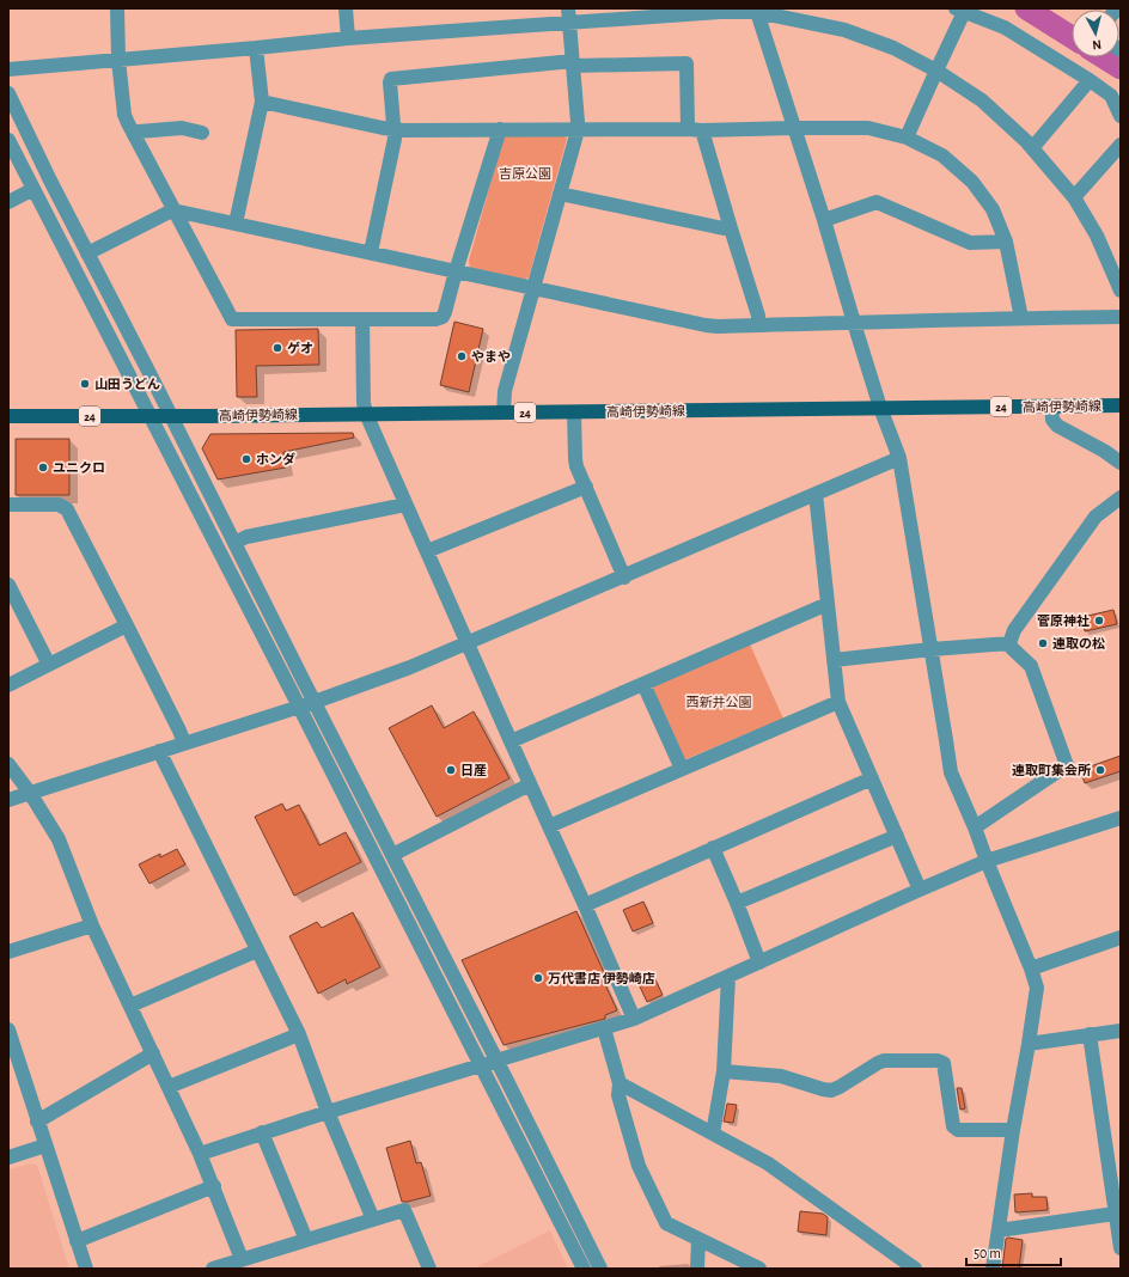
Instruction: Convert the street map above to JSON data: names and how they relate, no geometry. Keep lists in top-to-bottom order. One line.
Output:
{"streets":{"main road":["24","高崎伊勢崎線"]},"crossings":[["24","高崎伊勢崎線"]],"parks":["吉原公園","西新井公園"],"places":["ゲオ","やまや","山田うどん","ホンダ","ユニクロ","菅原神社","連取の松","日産","連取町集会所","万代書店 伊勢崎店"],"scale_bar":"50 m","north":"bottom"}
